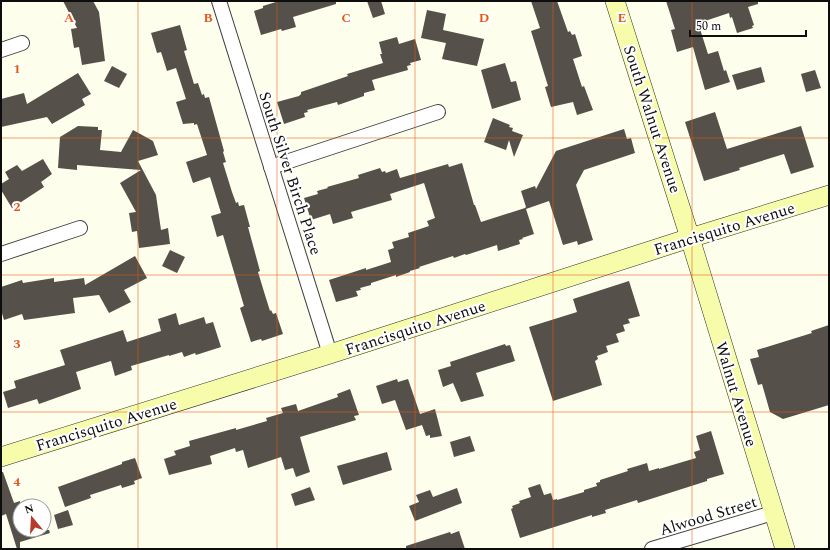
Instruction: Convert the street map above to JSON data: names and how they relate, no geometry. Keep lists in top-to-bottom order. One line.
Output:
{"streets":{"street":["South Walnut Avenue","South Silver Birch Place","Francisquito Avenue","Walnut Avenue","Alwood Street"]},"crossings":[["South Walnut Avenue","Francisquito Avenue"],["South Walnut Avenue","Walnut Avenue"],["South Silver Birch Place","Francisquito Avenue"],["Francisquito Avenue","Walnut Avenue"],["Walnut Avenue","Alwood Street"]],"scale_bar":"50 m","north":"top","grid":{"columns":["A","B","C","D","E"],"rows":["1","2","3","4"]}}
